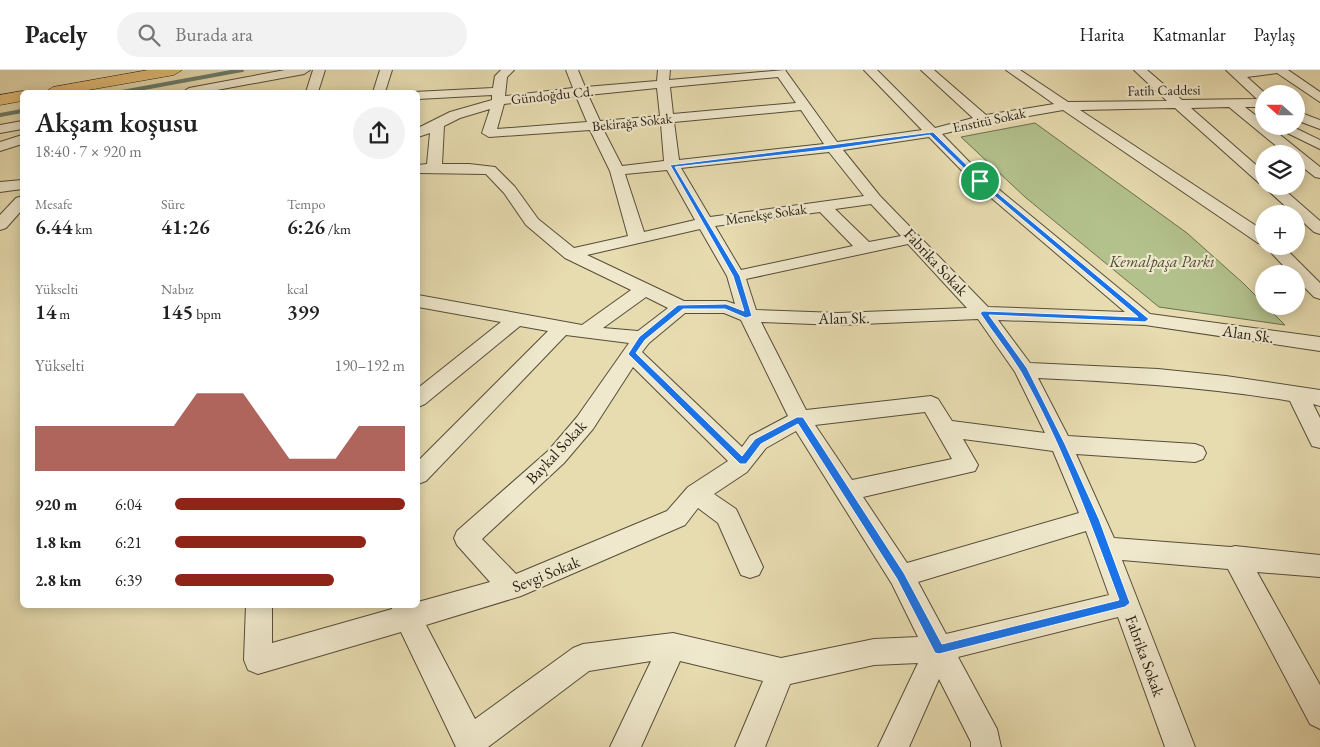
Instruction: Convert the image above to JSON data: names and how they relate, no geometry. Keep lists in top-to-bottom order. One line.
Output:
{"streets":{"street":["Fatih Caddesi","Gündoğdu Cd.","Enstitü Sokak","Bekirağa Sokak","Menekşe Sokak","Fabrika Sokak","Alan Sk.","Baykal Sokak","Sevgi Sokak"]},"crossings":[["Fatih Caddesi","Enstitü Sokak"],["Gündoğdu Cd.","Bekirağa Sokak"],["Gündoğdu Cd.","Fabrika Sokak"],["Enstitü Sokak","Fabrika Sokak"],["Bekirağa Sokak","Fabrika Sokak"],["Menekşe Sokak","Fabrika Sokak"],["Menekşe Sokak","Alan Sk."],["Fabrika Sokak","Alan Sk."],["Alan Sk.","Baykal Sokak"],["Baykal Sokak","Sevgi Sokak"]],"parks":["Kemalpaşa Parkı"],"north":"left","page":{"header":"Pacely","search":"Burada ara","nav":["Harita","Katmanlar","Paylaş"],"map_buttons":["+","−"],"heading":["Akşam koşusu","18:40 · 7 × 920 m"],"stats":[["Mesafe","6.44 km"],["Süre","41:26"],["Tempo","6:26 /km"],["Yükselti","14 m"],["Nabız","145 bpm"],["kcal","399"]],"chart":["Yükselti","190–192 m"],"list":[{"name":"920 m","note":"6:04"},{"name":"1.8 km","note":"6:21"},{"name":"2.8 km","note":"6:39"}]}}
